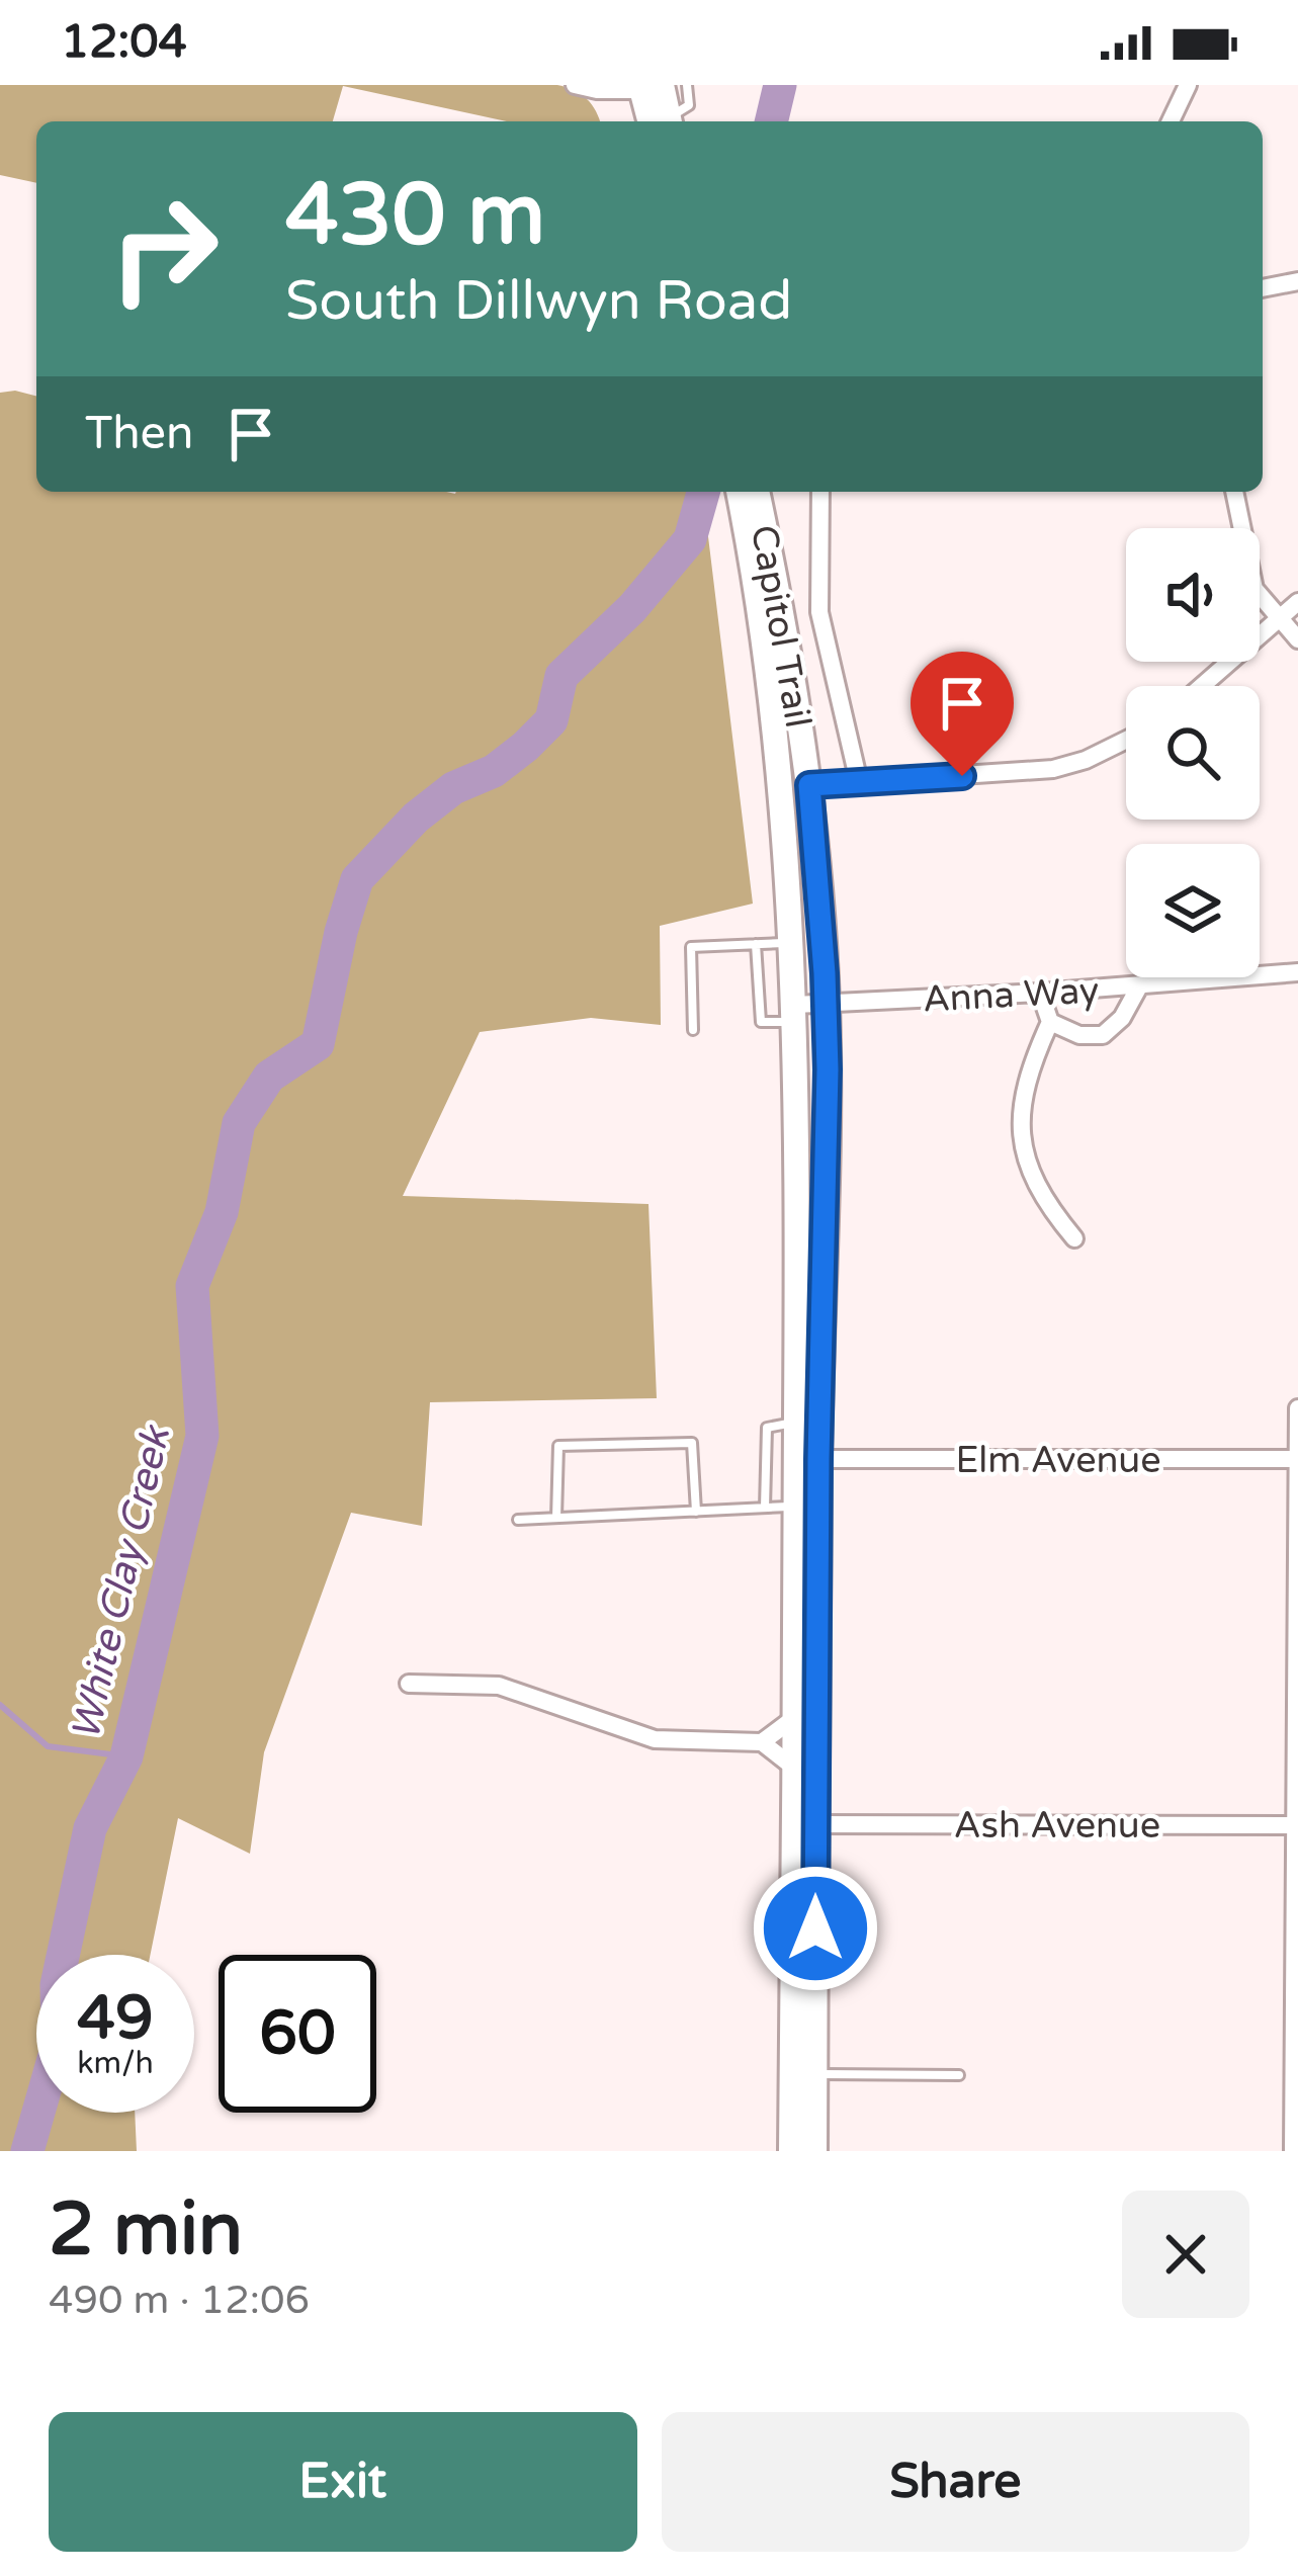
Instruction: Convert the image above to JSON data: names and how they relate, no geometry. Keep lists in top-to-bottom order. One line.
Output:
{"streets":{"main road":["Capitol Trail"],"street":["Anna Way","Elm Avenue","Ash Avenue"]},"crossings":[["Capitol Trail","Anna Way"],["Capitol Trail","Elm Avenue"],["Capitol Trail","Ash Avenue"]],"water":["White Clay Creek"],"page":{"status":"12:04","turn":["430 m","South Dillwyn Road"],"then":"Then","speed":"49 km/h","limit":"60","heading":["2 min","490 m · 12:06"],"buttons":["Exit","Share"]}}
